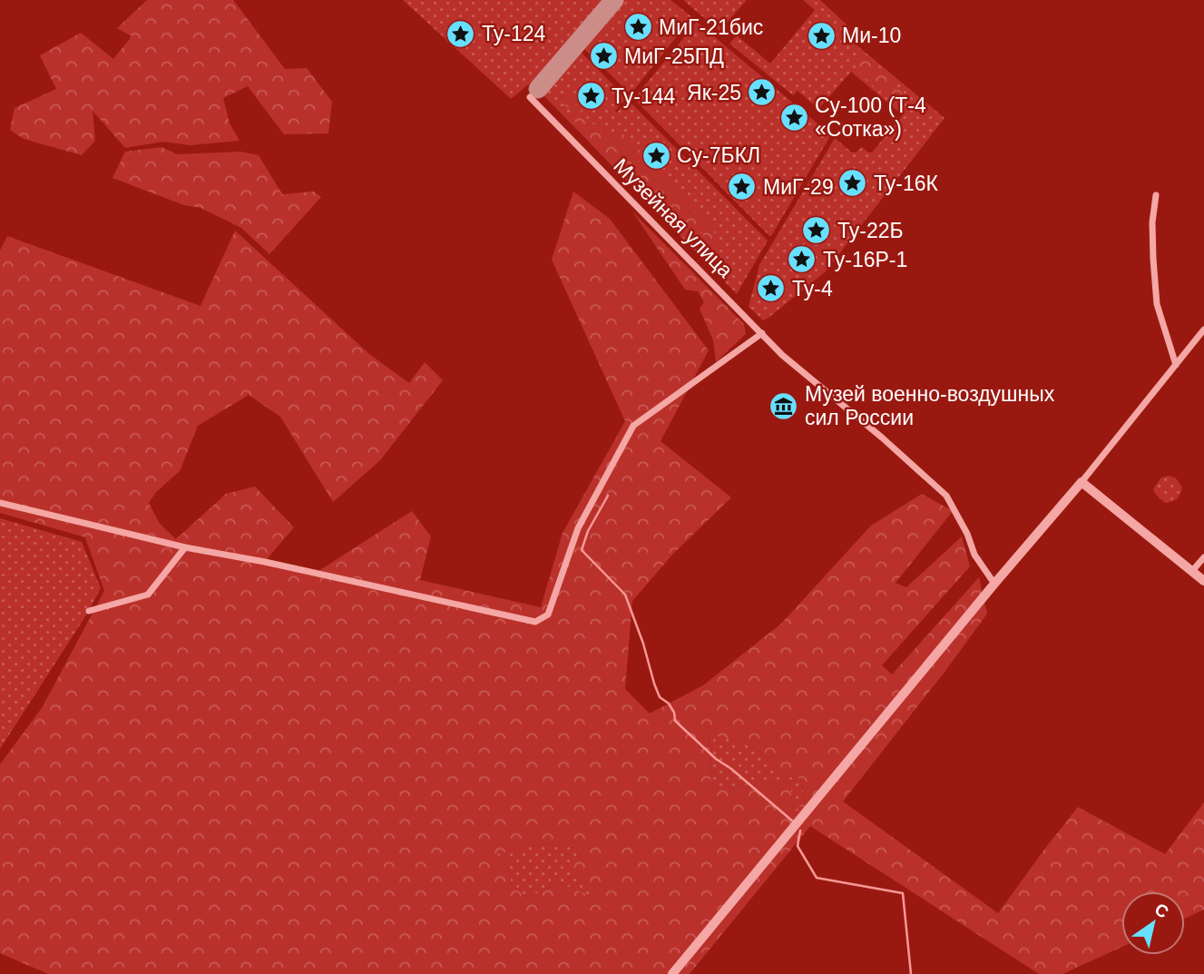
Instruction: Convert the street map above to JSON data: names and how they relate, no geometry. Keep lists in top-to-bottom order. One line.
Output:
{"streets":{"street":["Музейная улица"]},"places":{"place":["МиГ-21бис","Ту-124","Ми-10","МиГ-25ПД","Як-25","Ту-144","Су-100 (Т-4 «Сотка»)","Су-7БКЛ","Ту-16К","МиГ-29","Ту-22Б","Ту-16Р-1","Ту-4"],"museum":["Музей военно-воздушных сил России"]},"north":"top right"}
